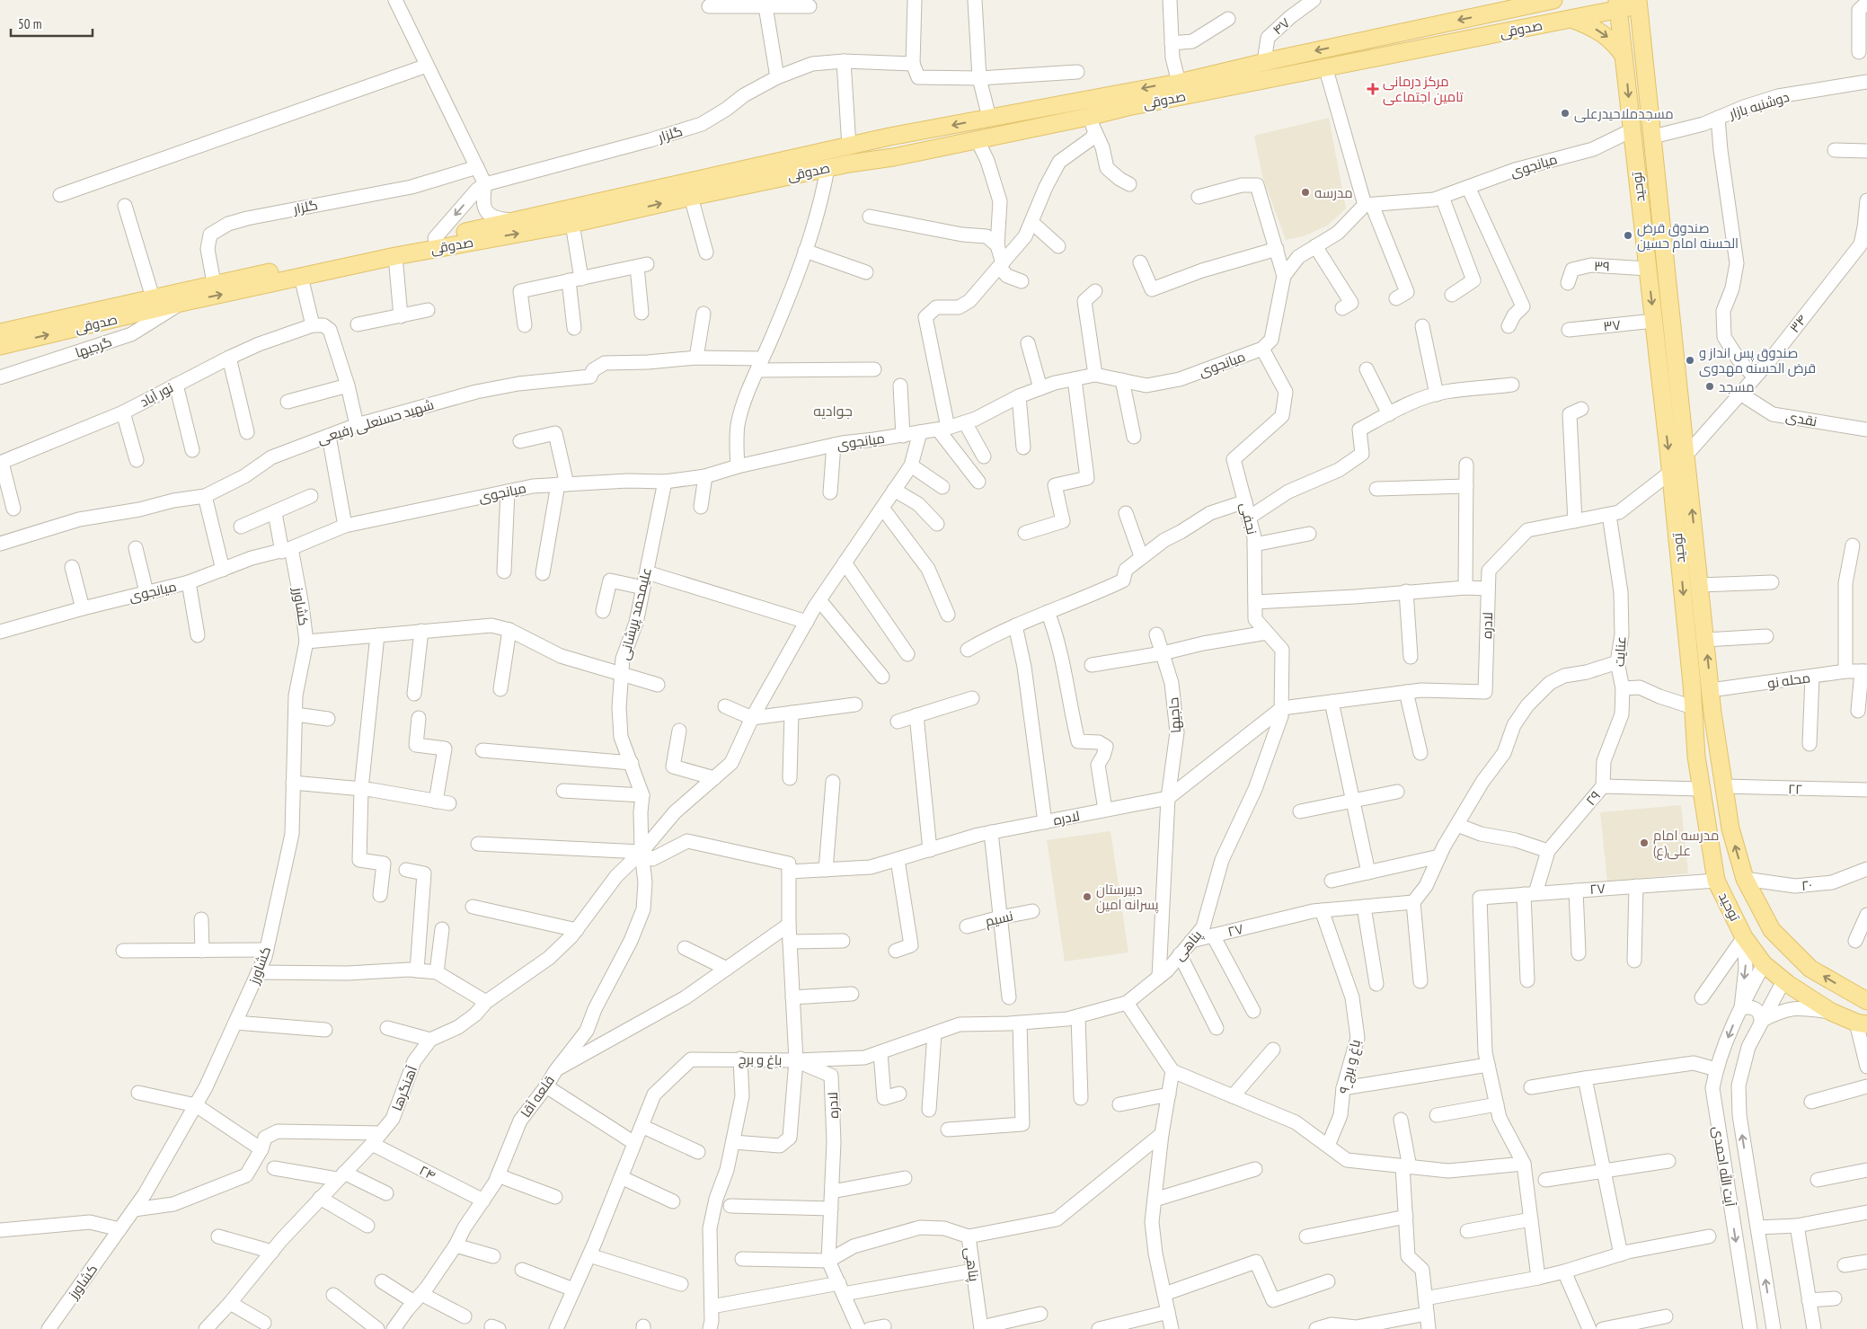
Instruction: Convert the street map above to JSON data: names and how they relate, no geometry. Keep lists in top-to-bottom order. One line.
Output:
{"streets":{"main road":["صدوقی","توحید"],"street":["۴۷","دوشنبه بازار","گلزار","میانجوی","۳۹","۳۴","۳۷","گرجیها","نور آباد","نقدی","شهید حسنعلی رفیعی","نجفی","کشاورز","علیمحمد پریشانی","لادره","عنایت","محله نو","حاجیها","۲۲","۲۹","۲۰","۲۷","نسیم","پناهی","باغ و برج","۹_باغ و برج","آهنگرها","قلعه آقا","آیت الله احمدی","۲۴"]},"crossings":[["۴۷","صدوقی"],["صدوقی","گلزار"],["صدوقی","توحید"],["صدوقی","گرجیها"],["دوشنبه بازار","توحید"],["میانجوی","توحید"],["میانجوی","نجفی"],["میانجوی","کشاورز"],["میانجوی","علیمحمد پریشانی"],["توحید","۳۹"],["توحید","۳۴"],["توحید","۳۷"],["توحید","لادره"],["توحید","محله نو"],["توحید","۲۲"],["توحید","۲۹"],["توحید","۲۰"],["توحید","۲۷"],["توحید","آیت الله احمدی"],["۳۴","نقدی"],["نجفی","لادره"],["نجفی","پناهی"],["علیمحمد پریشانی","قلعه آقا"],["لادره","عنایت"],["لادره","حاجیها"],["لادره","پناهی"],["لادره","باغ و برج"],["عنایت","۲۹"],["۲۹","۲۷"],["۲۷","پناهی"],["۲۷","۹_باغ و برج"],["پناهی","باغ و برج"],["آهنگرها","۲۴"],["قلعه آقا","۲۴"]],"districts":["جوادیه"],"places":{"health":["مرکز درمانی تامین اجتماعی"],"other":["مسجدملاحیدرعلی","مدرسه","صندوق قرض الحسنه امام حسین","صندوق پس انداز و قرض الحسنه مهدوی","مسجد","مدرسه امام علی(ع)","دبیرستان پسرانه امین"]},"scale_bar":"50 m"}
